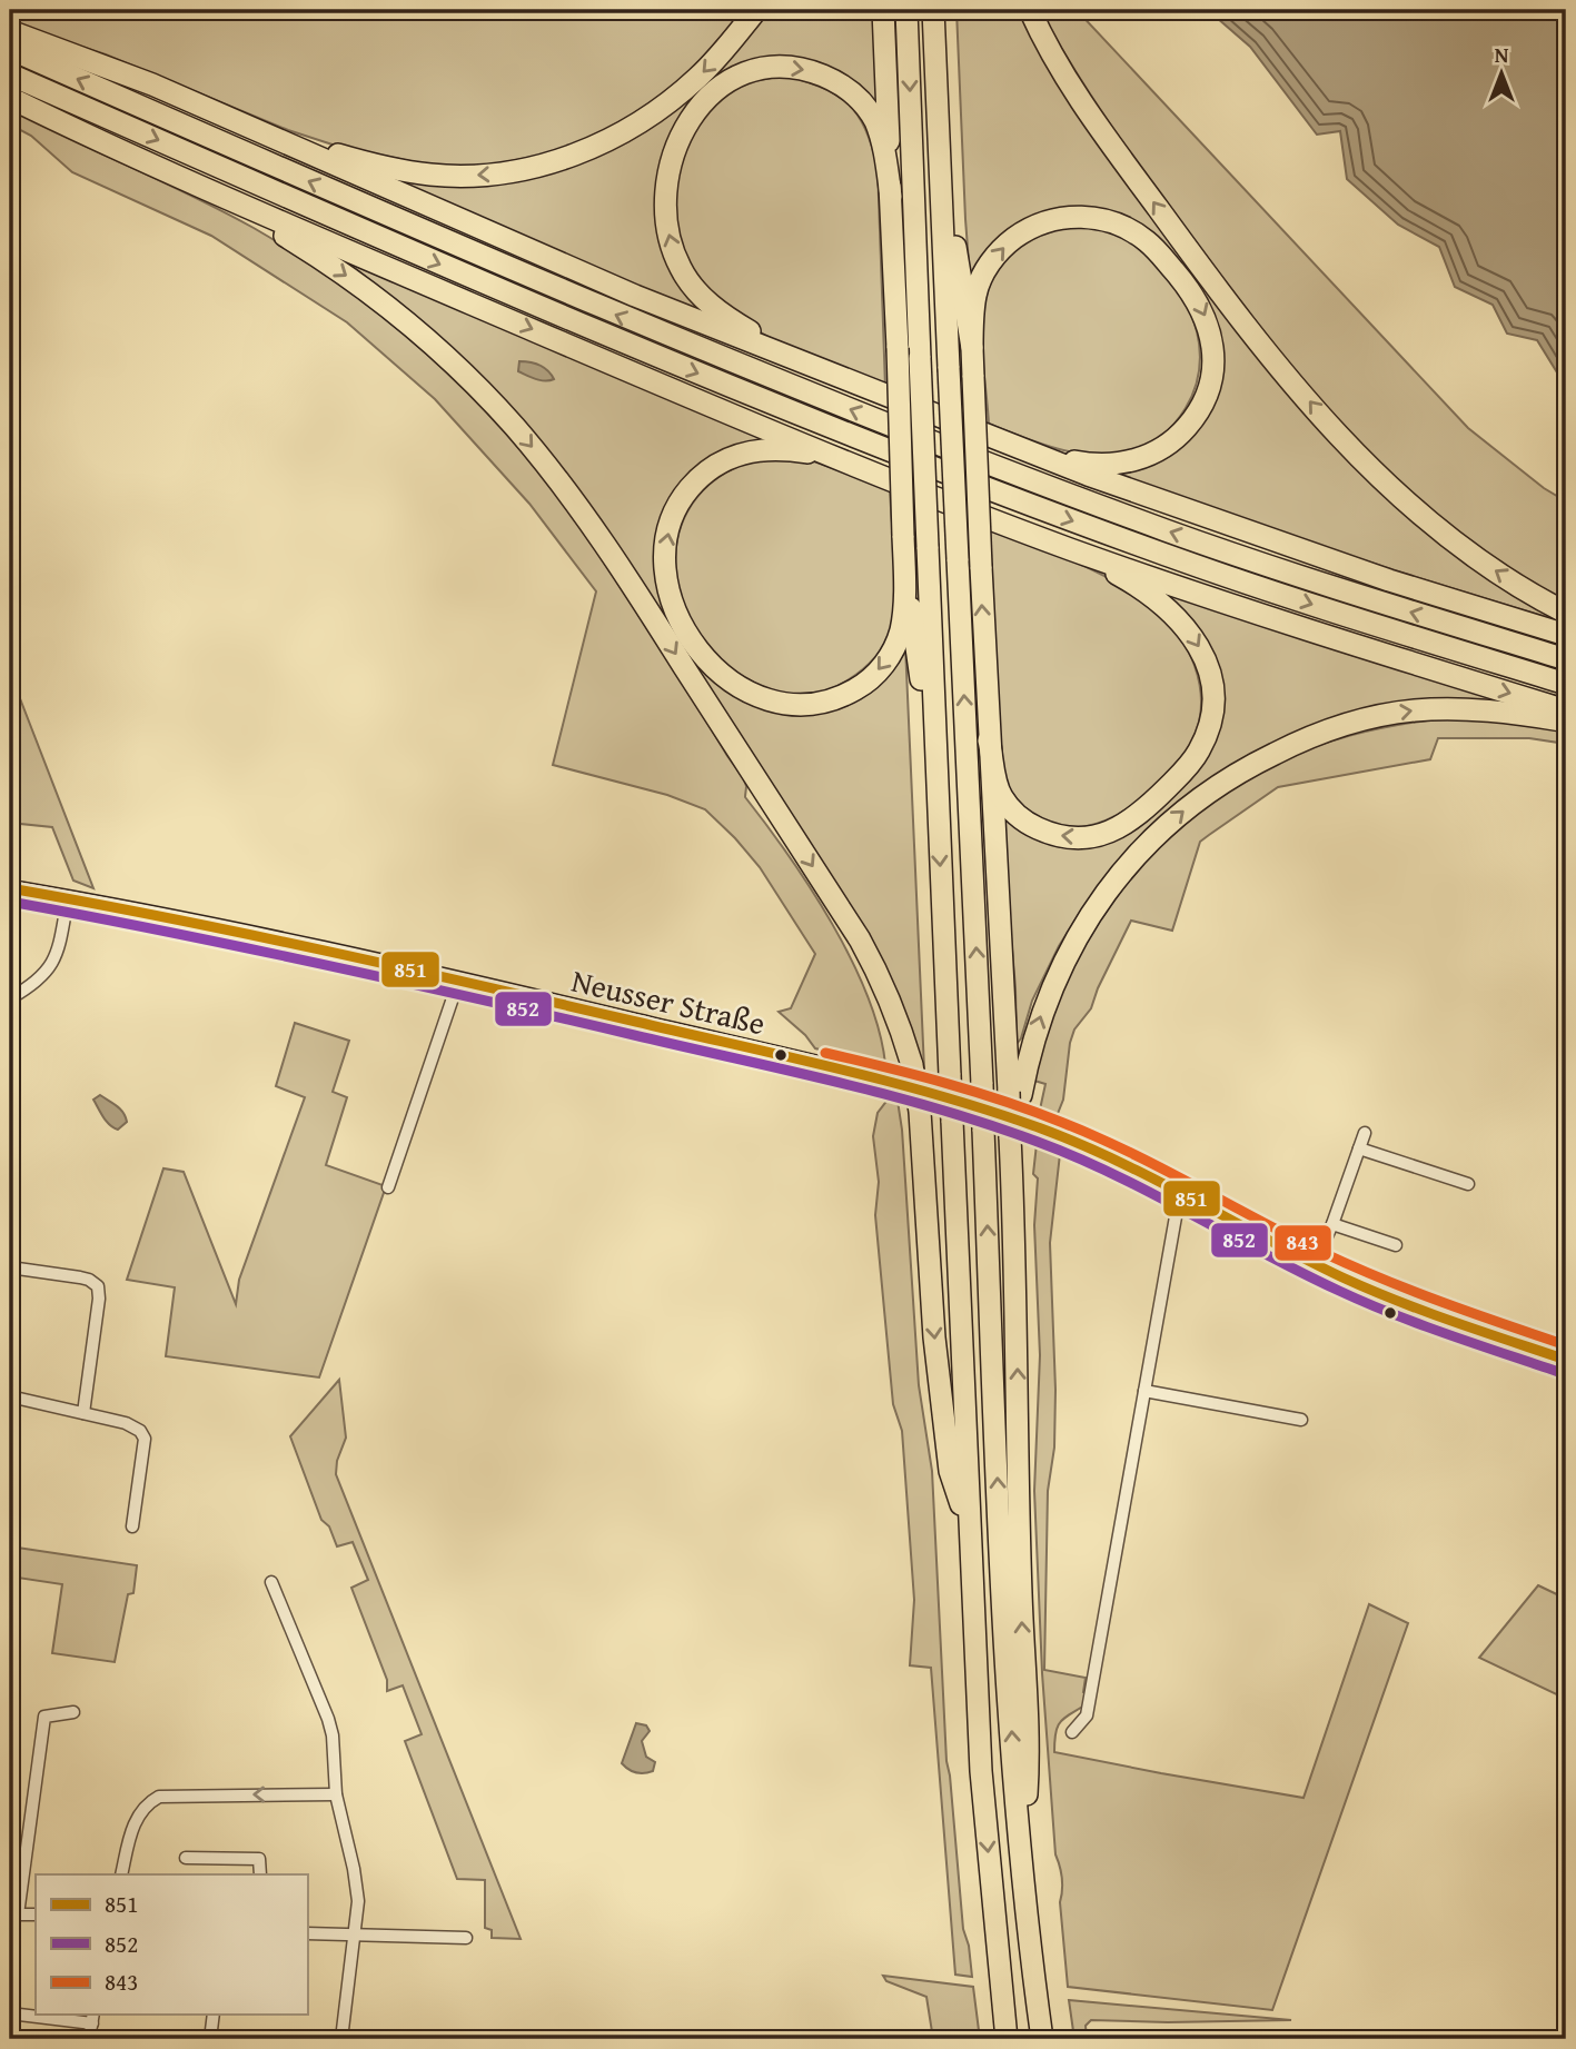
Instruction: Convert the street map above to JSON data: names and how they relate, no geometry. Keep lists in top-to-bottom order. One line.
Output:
{"streets":{"main road":["Neusser Straße"]},"lines":["transit line 851","transit line 852","transit line 843"],"legend":["851","852","843"],"north":"top"}
